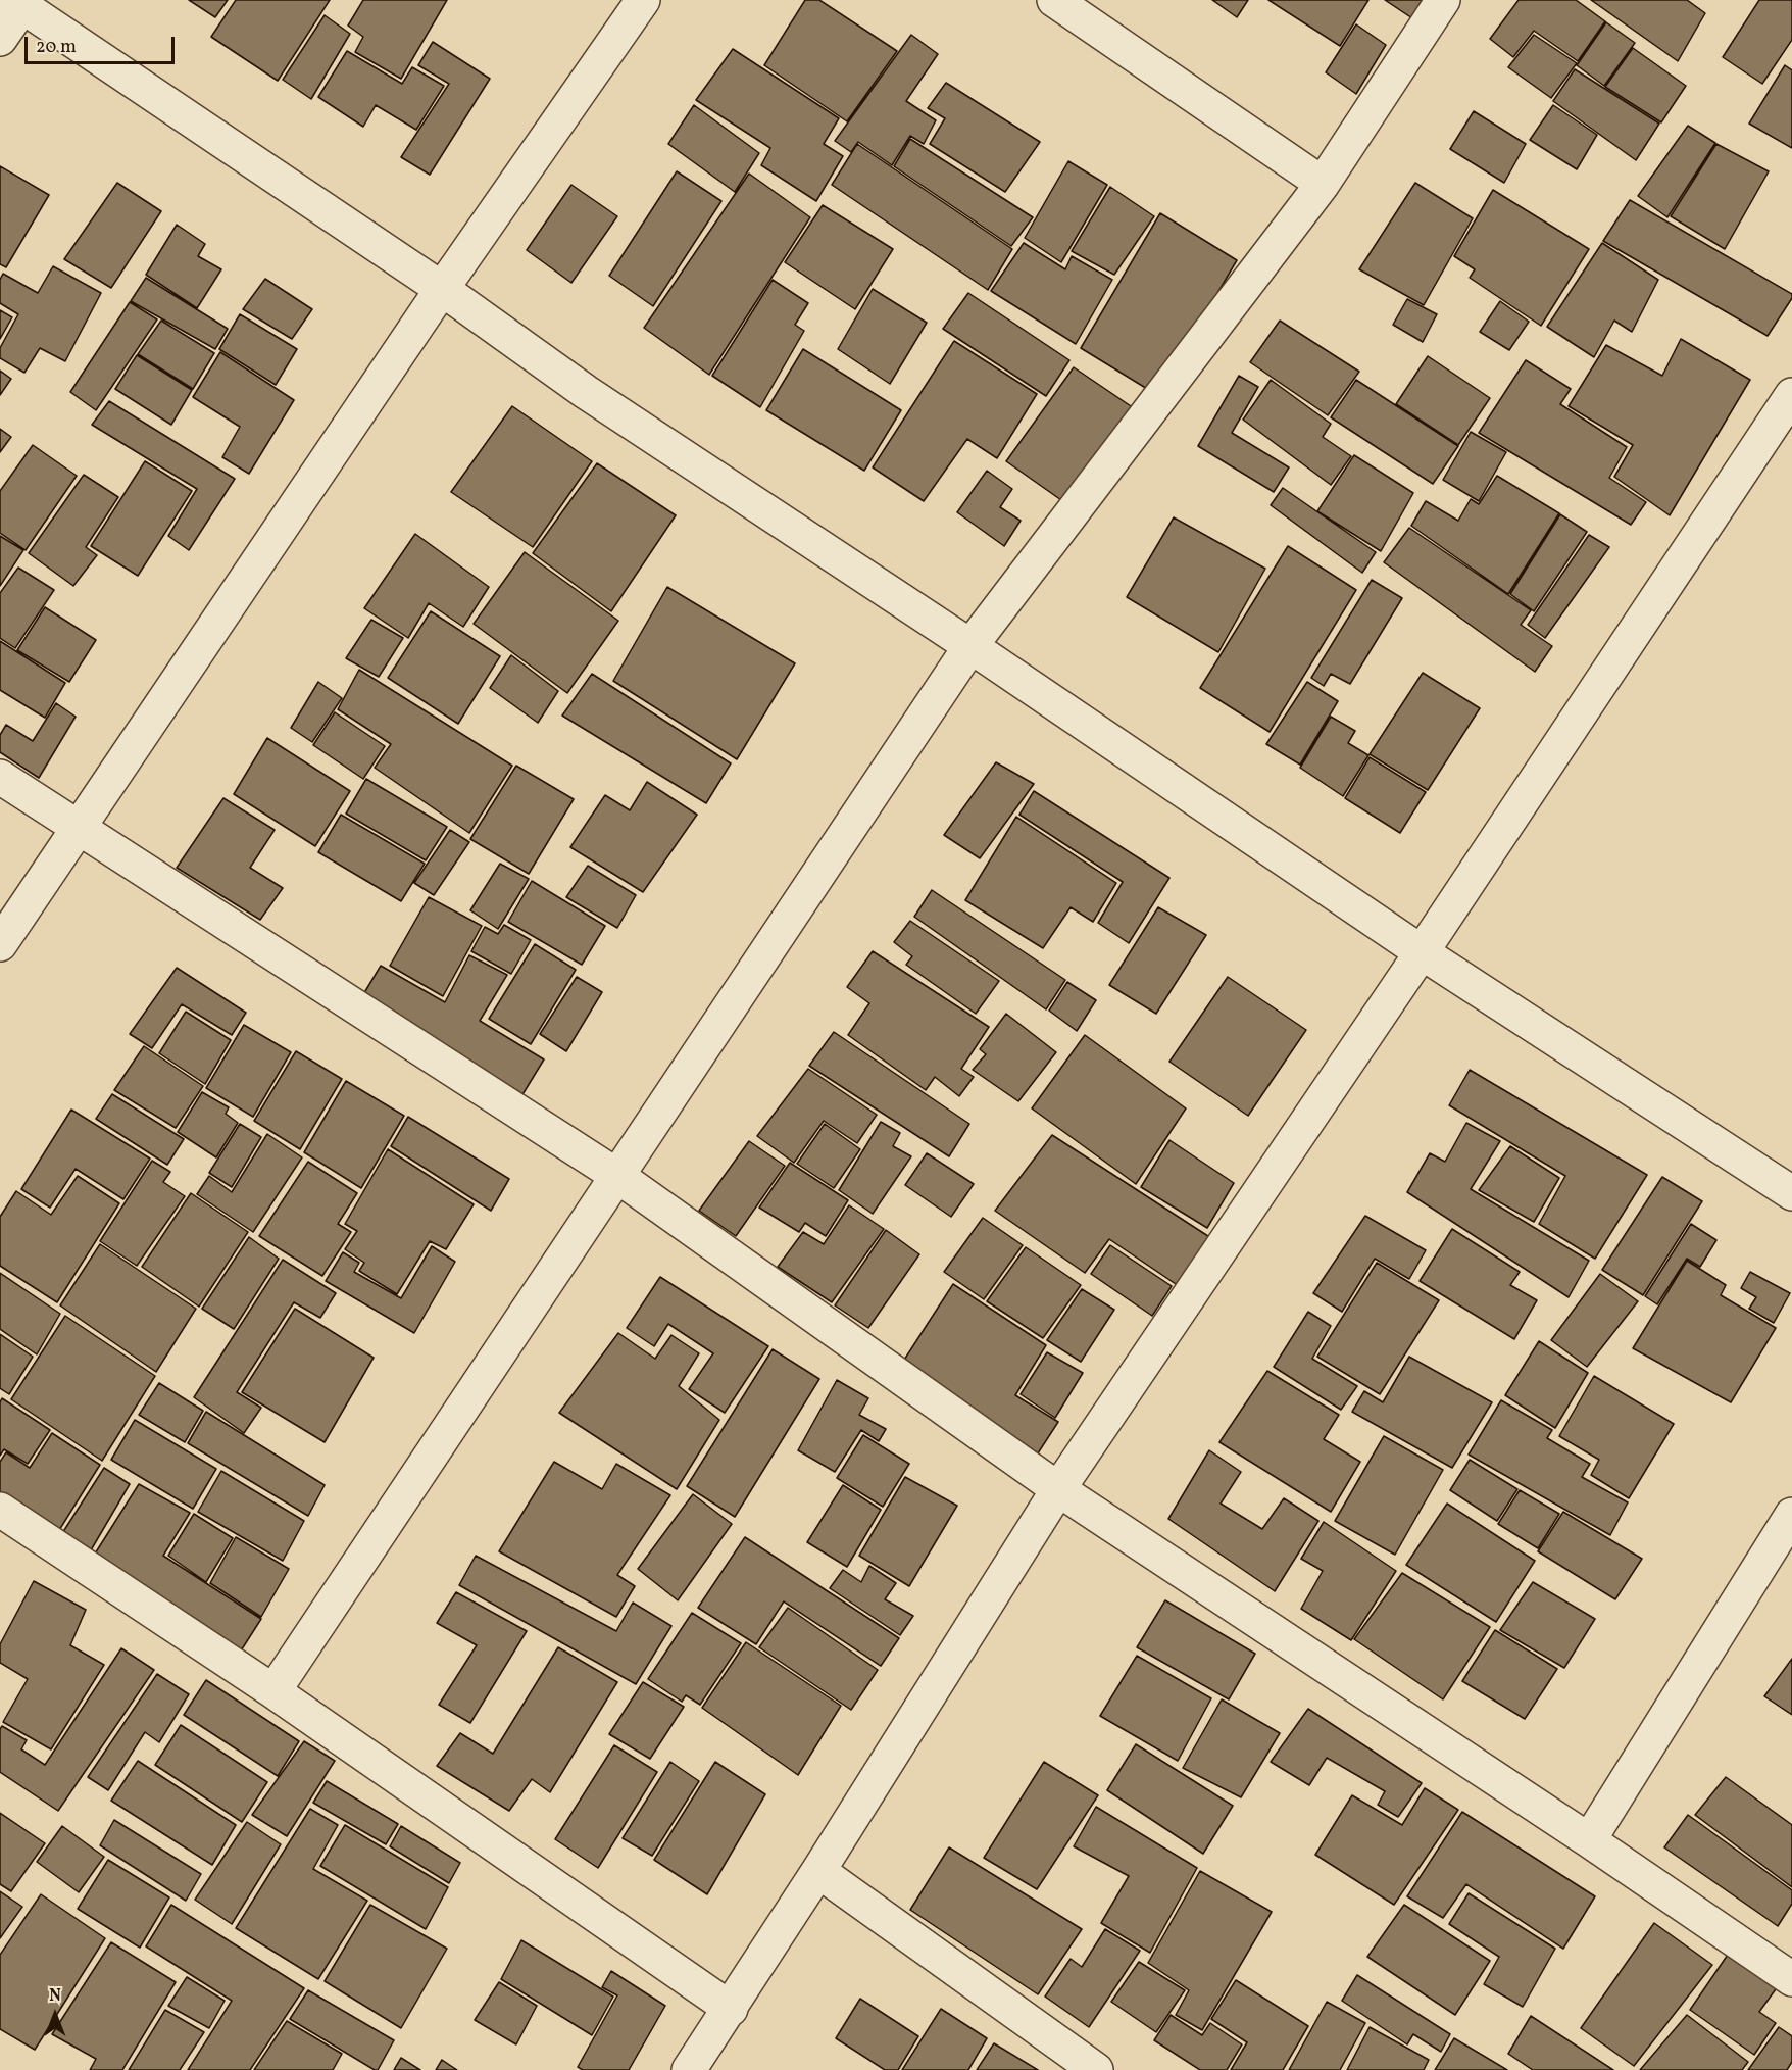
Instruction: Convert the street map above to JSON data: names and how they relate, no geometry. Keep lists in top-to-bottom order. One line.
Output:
{"scale_bar":"20 m","north":"top"}
